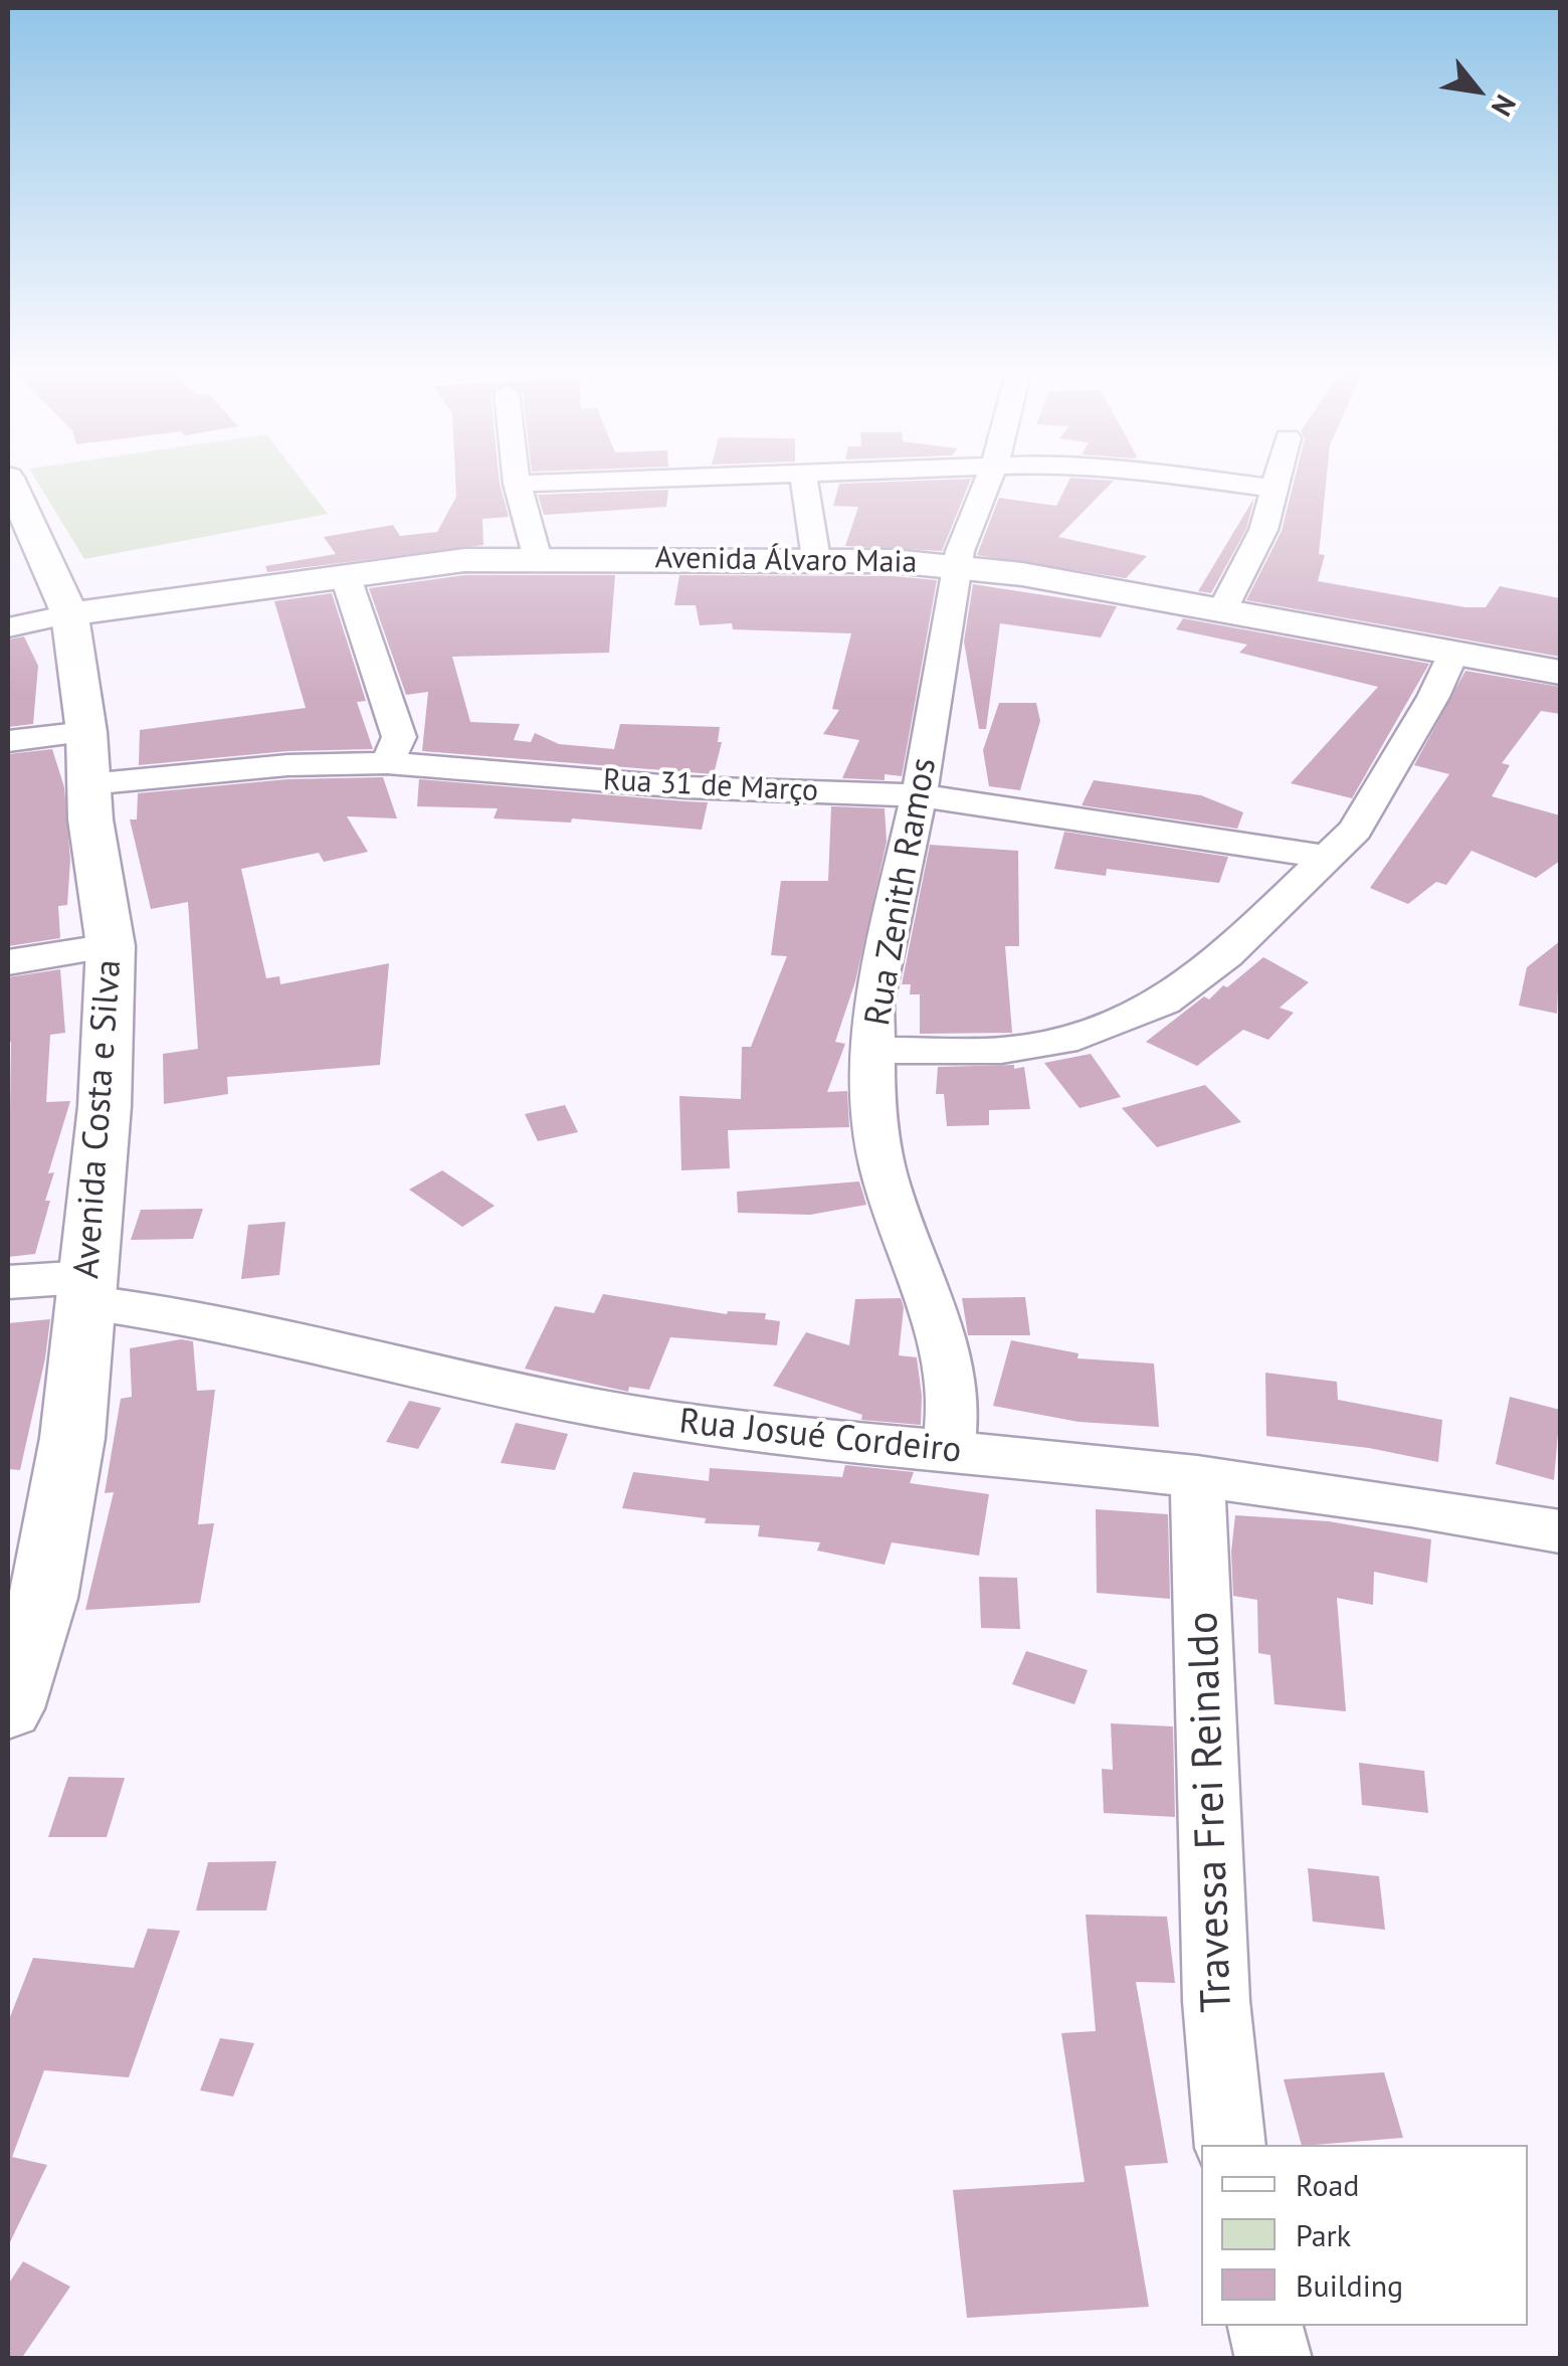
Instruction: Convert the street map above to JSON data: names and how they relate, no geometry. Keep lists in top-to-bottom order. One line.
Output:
{"streets":{"street":["Avenida Álvaro Maia","Rua 31 de Março","Rua Zenith Ramos","Avenida Costa e Silva","Rua Josué Cordeiro","Travessa Frei Reinaldo"]},"crossings":[["Avenida Álvaro Maia","Rua Zenith Ramos"],["Avenida Álvaro Maia","Avenida Costa e Silva"],["Rua 31 de Março","Rua Zenith Ramos"],["Rua 31 de Março","Avenida Costa e Silva"],["Rua Zenith Ramos","Rua Josué Cordeiro"],["Avenida Costa e Silva","Rua Josué Cordeiro"],["Rua Josué Cordeiro","Travessa Frei Reinaldo"]],"legend":["Road","Park","Building"],"north":"bottom right"}
